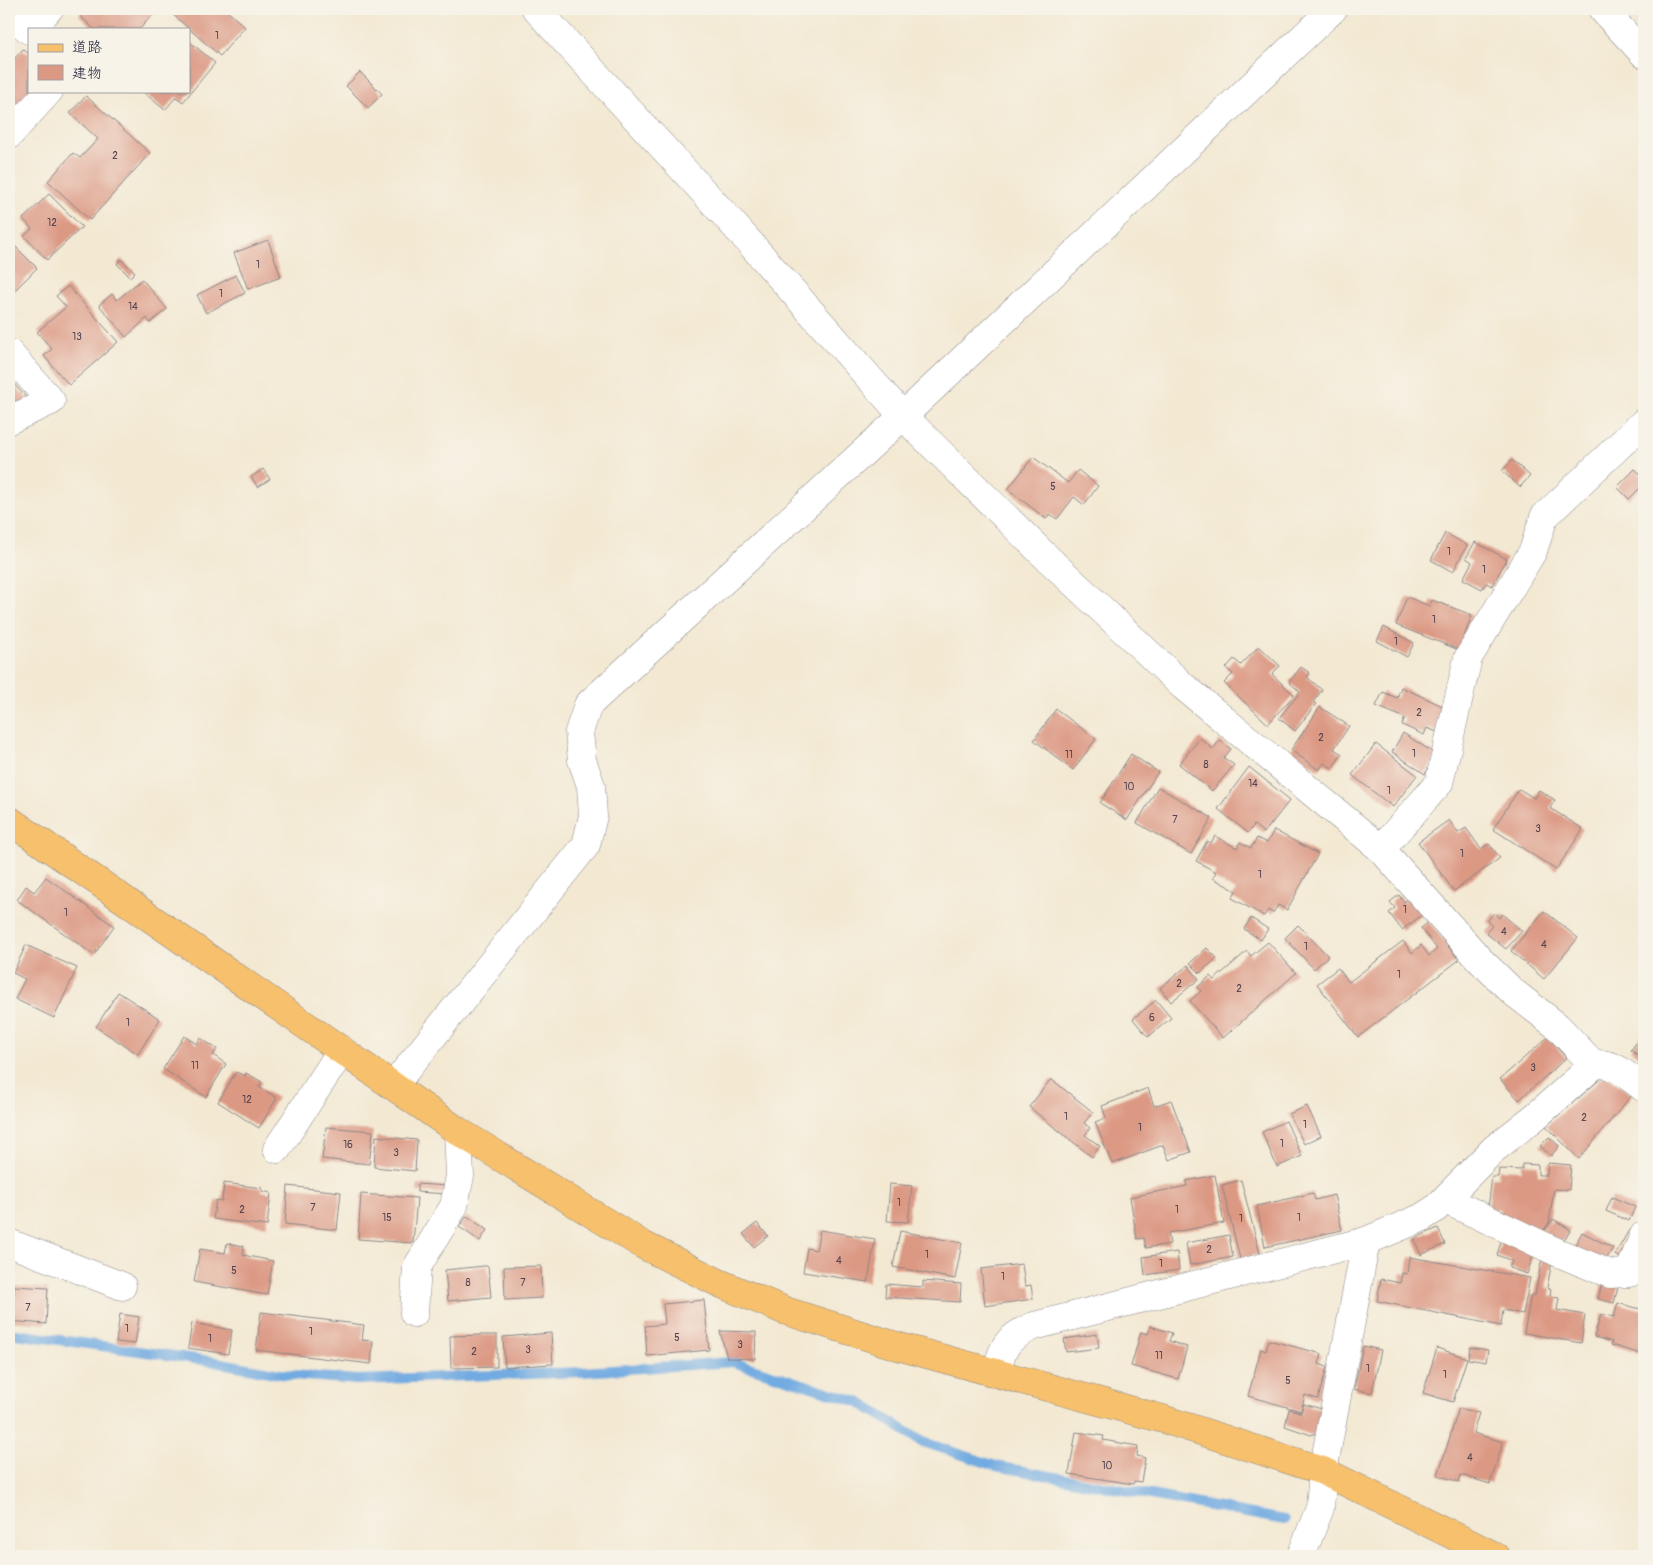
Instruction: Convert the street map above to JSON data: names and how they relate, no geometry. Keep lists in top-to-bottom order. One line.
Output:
{"house_numbers":["1","2","12","1","1","14","13","5","1","1","1","1","2","2","1","11","8","14","10","1","7","3","1","1","1","1","4","4","1","1","2","2","6","1","11","3","12","1","2","1","1","1","16","3","1","7","2","1","15","1","1","2","1","4","1","5","1","8","7","7","1","1","5","1","3","3","2","11","1","1","5","4","10"],"legend":["道路","建物"]}
